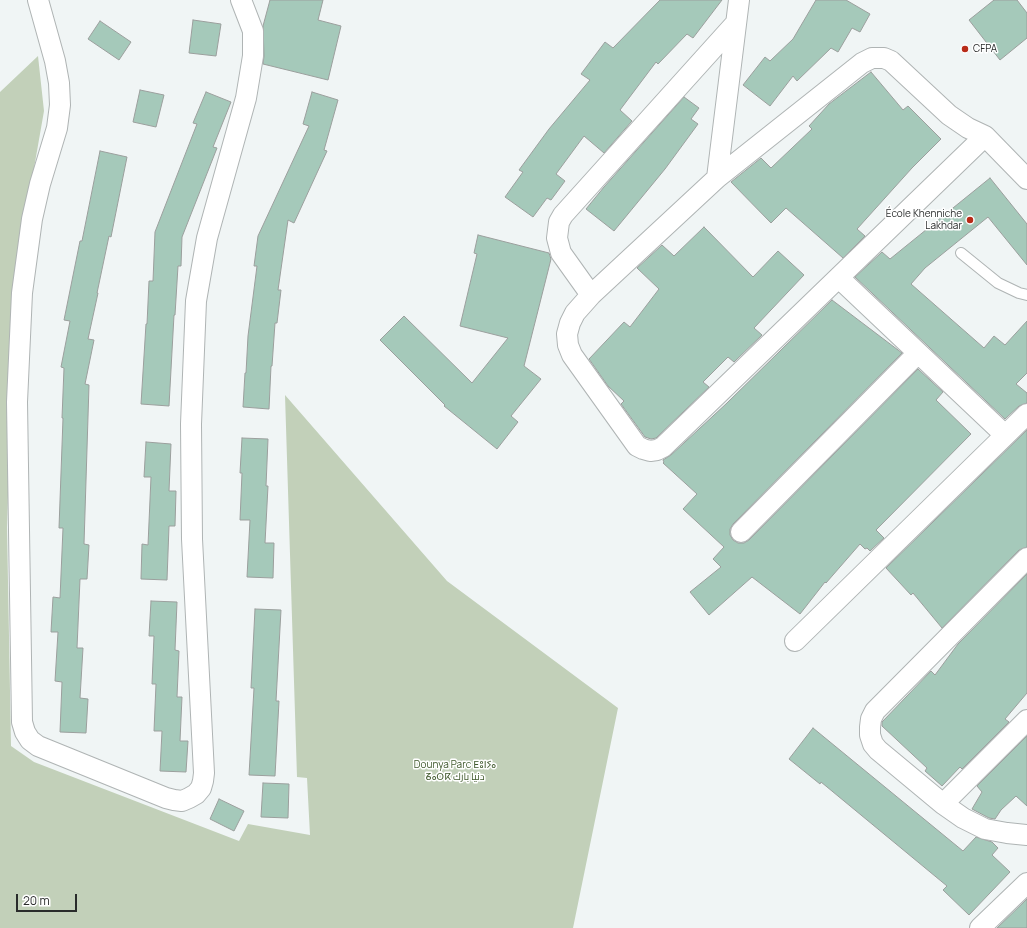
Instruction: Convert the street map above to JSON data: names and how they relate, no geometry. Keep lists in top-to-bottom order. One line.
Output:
{"parks":["Dounya Parc ⴹⵓⵏⵢⴰ ⵒⴰⵔⴽ دنيا بارك"],"places":["CFPA","École Khenniche Lakhdar"],"scale_bar":"20 m"}
